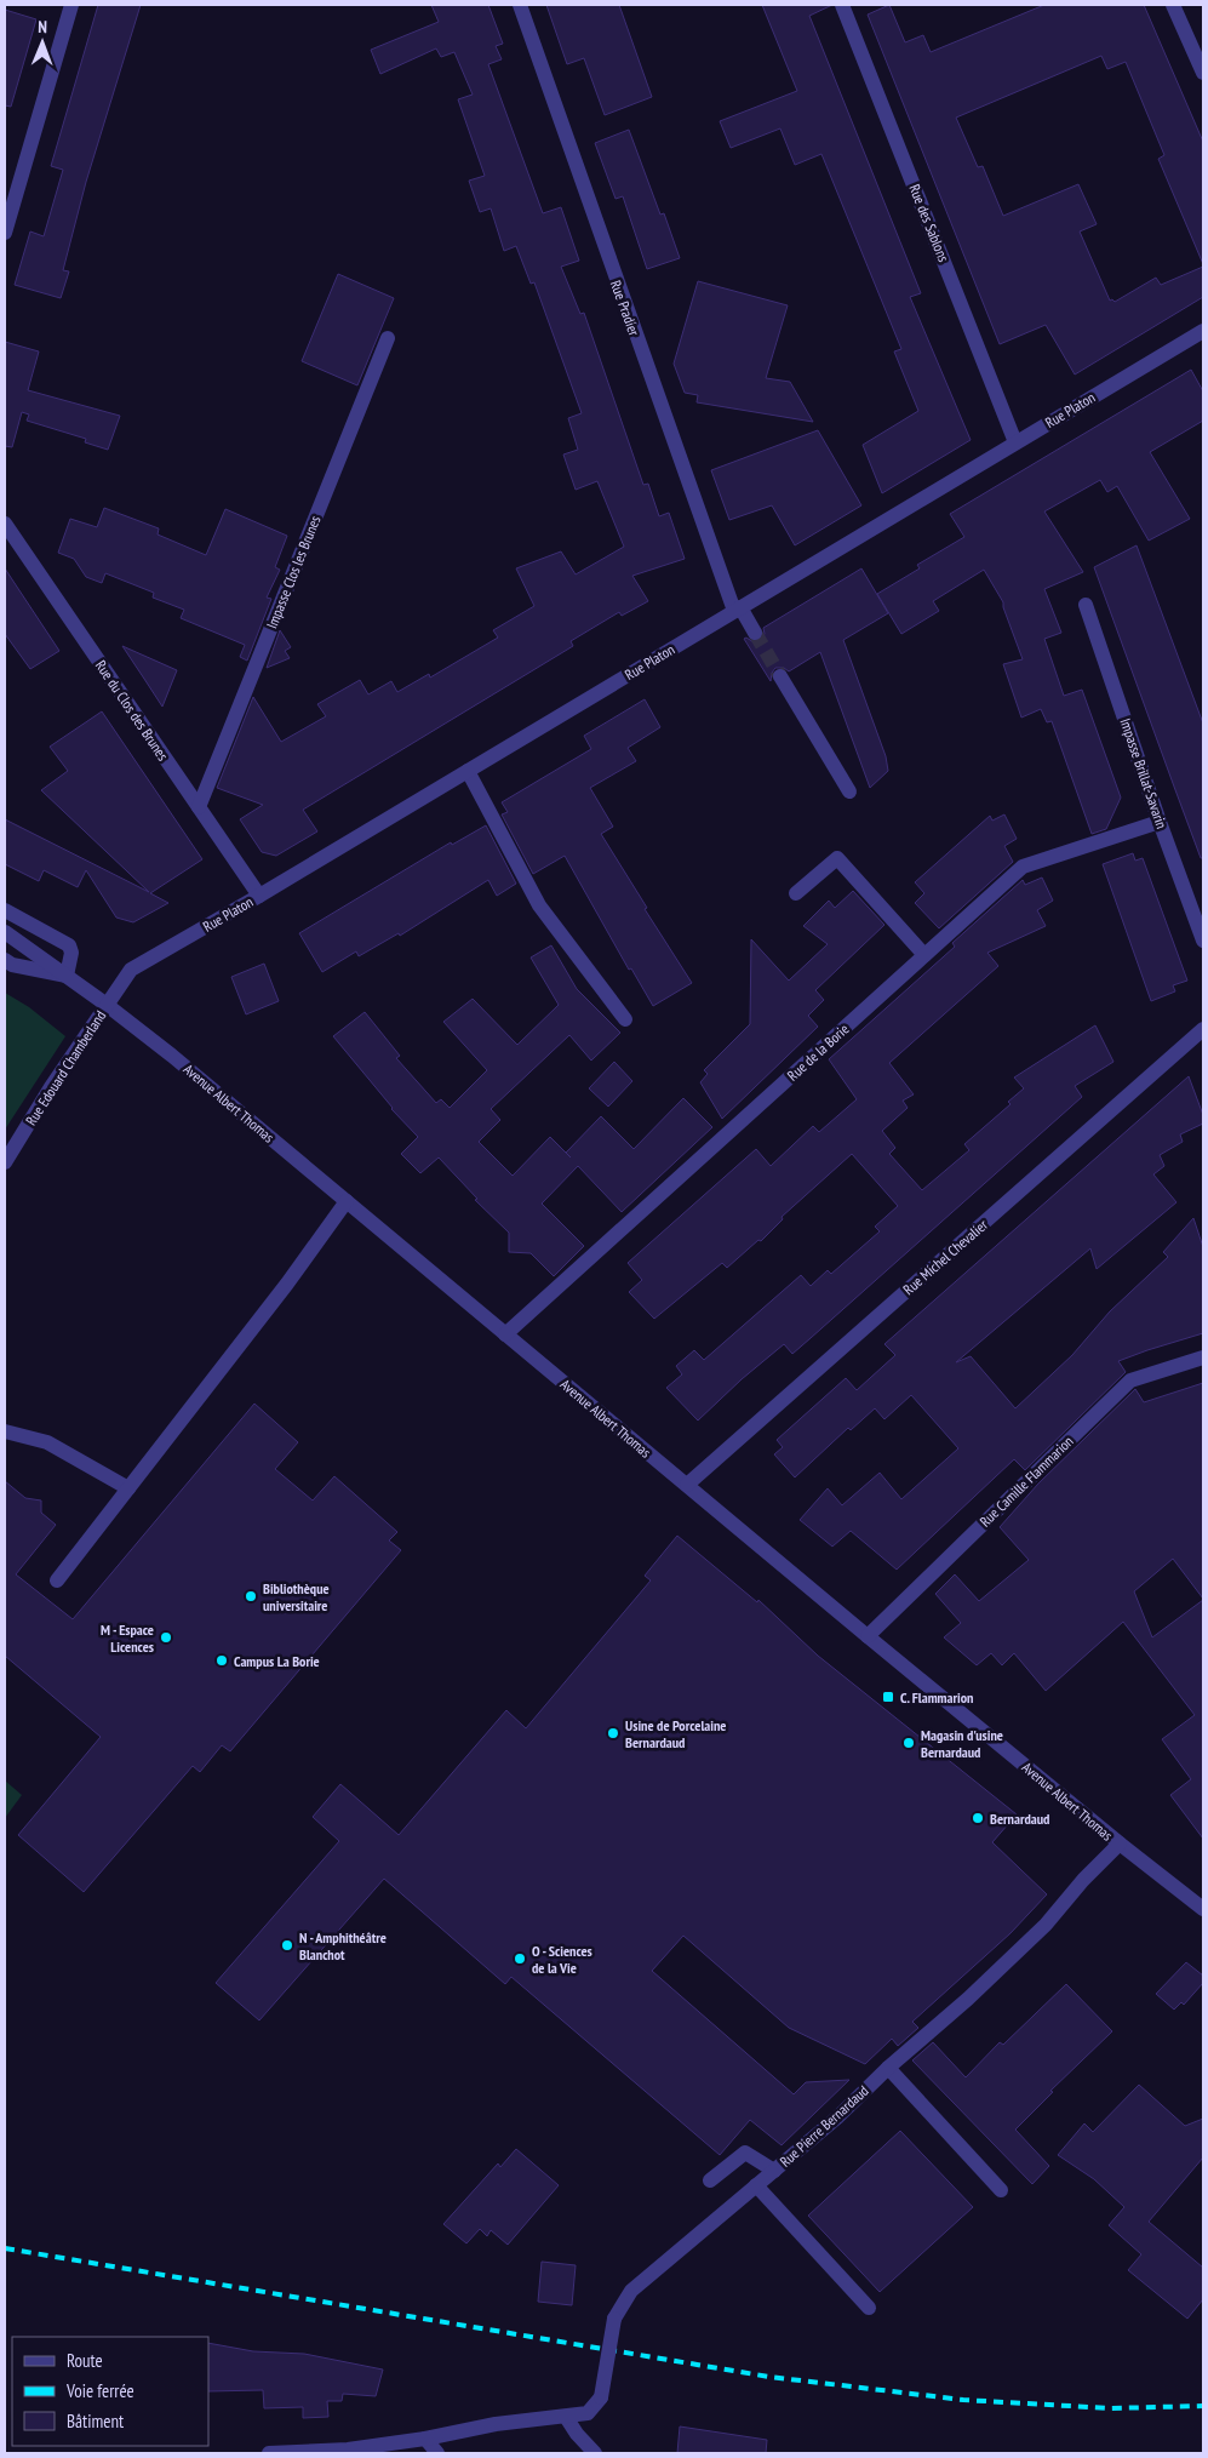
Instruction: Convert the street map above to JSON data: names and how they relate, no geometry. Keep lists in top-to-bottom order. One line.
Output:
{"streets":{"street":["Rue des Sablons","Rue Pradier","Rue Platon","Impasse Clos les Brunes","Rue du Clos des Brunes","Impasse Brillat-Savarin","Rue de la Borie","Rue Edouard Chamberland","Avenue Albert Thomas","Rue Michel Chevalier","Rue Camille Flammarion","Rue Pierre Bernardaud"]},"crossings":[["Rue des Sablons","Rue Platon"],["Rue Pradier","Rue Platon"],["Rue Platon","Rue du Clos des Brunes"],["Rue Platon","Rue Edouard Chamberland"],["Rue Platon","Avenue Albert Thomas"],["Impasse Clos les Brunes","Rue du Clos des Brunes"],["Impasse Brillat-Savarin","Rue de la Borie"],["Rue de la Borie","Avenue Albert Thomas"],["Rue Edouard Chamberland","Avenue Albert Thomas"],["Avenue Albert Thomas","Rue Michel Chevalier"],["Avenue Albert Thomas","Rue Camille Flammarion"],["Avenue Albert Thomas","Rue Pierre Bernardaud"]],"places":{"other":["Bibliothèque universitaire","M - Espace Licences","Campus La Borie","Usine de Porcelaine Bernardaud","Magasin d'usine Bernardaud","Bernardaud","N - Amphithéâtre Blanchot","O - Sciences de la Vie"],"transit":["C. Flammarion"]},"legend":["Route","Voie ferrée","Bâtiment"],"north":"top"}
